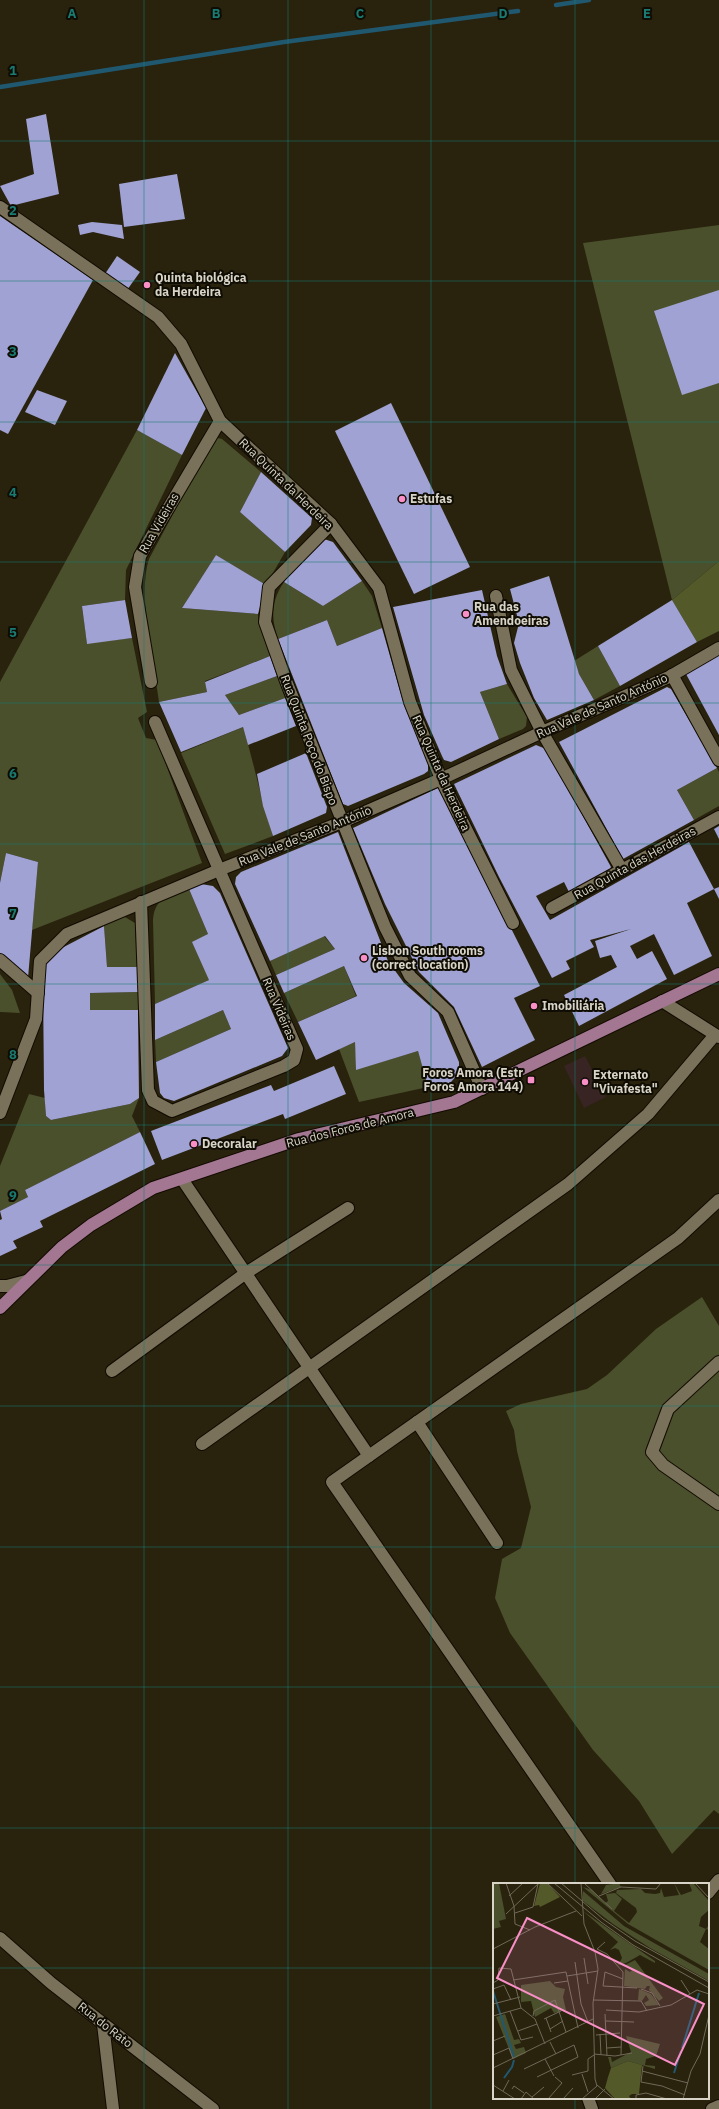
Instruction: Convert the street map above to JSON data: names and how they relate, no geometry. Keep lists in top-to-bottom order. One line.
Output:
{"streets":{"main road":["Rua dos Foros de Amora"],"street":["Rua Quinta da Herdeira","Rua Videiras","Rua Vale de Santo António","Rua Quinta Poço do Bispo","Rua Quinta das Herdeiras","Rua do Rato"]},"crossings":[["Rua Quinta da Herdeira","Rua Videiras"],["Rua Quinta da Herdeira","Rua Vale de Santo António"],["Rua Quinta da Herdeira","Rua Quinta Poço do Bispo"],["Rua Videiras","Rua Vale de Santo António"],["Rua Vale de Santo António","Rua Quinta Poço do Bispo"],["Rua Quinta Poço do Bispo","Rua dos Foros de Amora"]],"places":{"other":["Quinta biológica da Herdeira","Estufas","Rua das Amendoeiras","Lisbon South rooms (correct location)","Imobiliária","Externato \"Vivafesta\"","Decoralar"],"transit":["Foros Amora (Estr Foros Amora 144)"]},"grid":{"columns":["A","B","C","D","E"],"rows":["1","2","3","4","5","6","7","8","9"]}}
